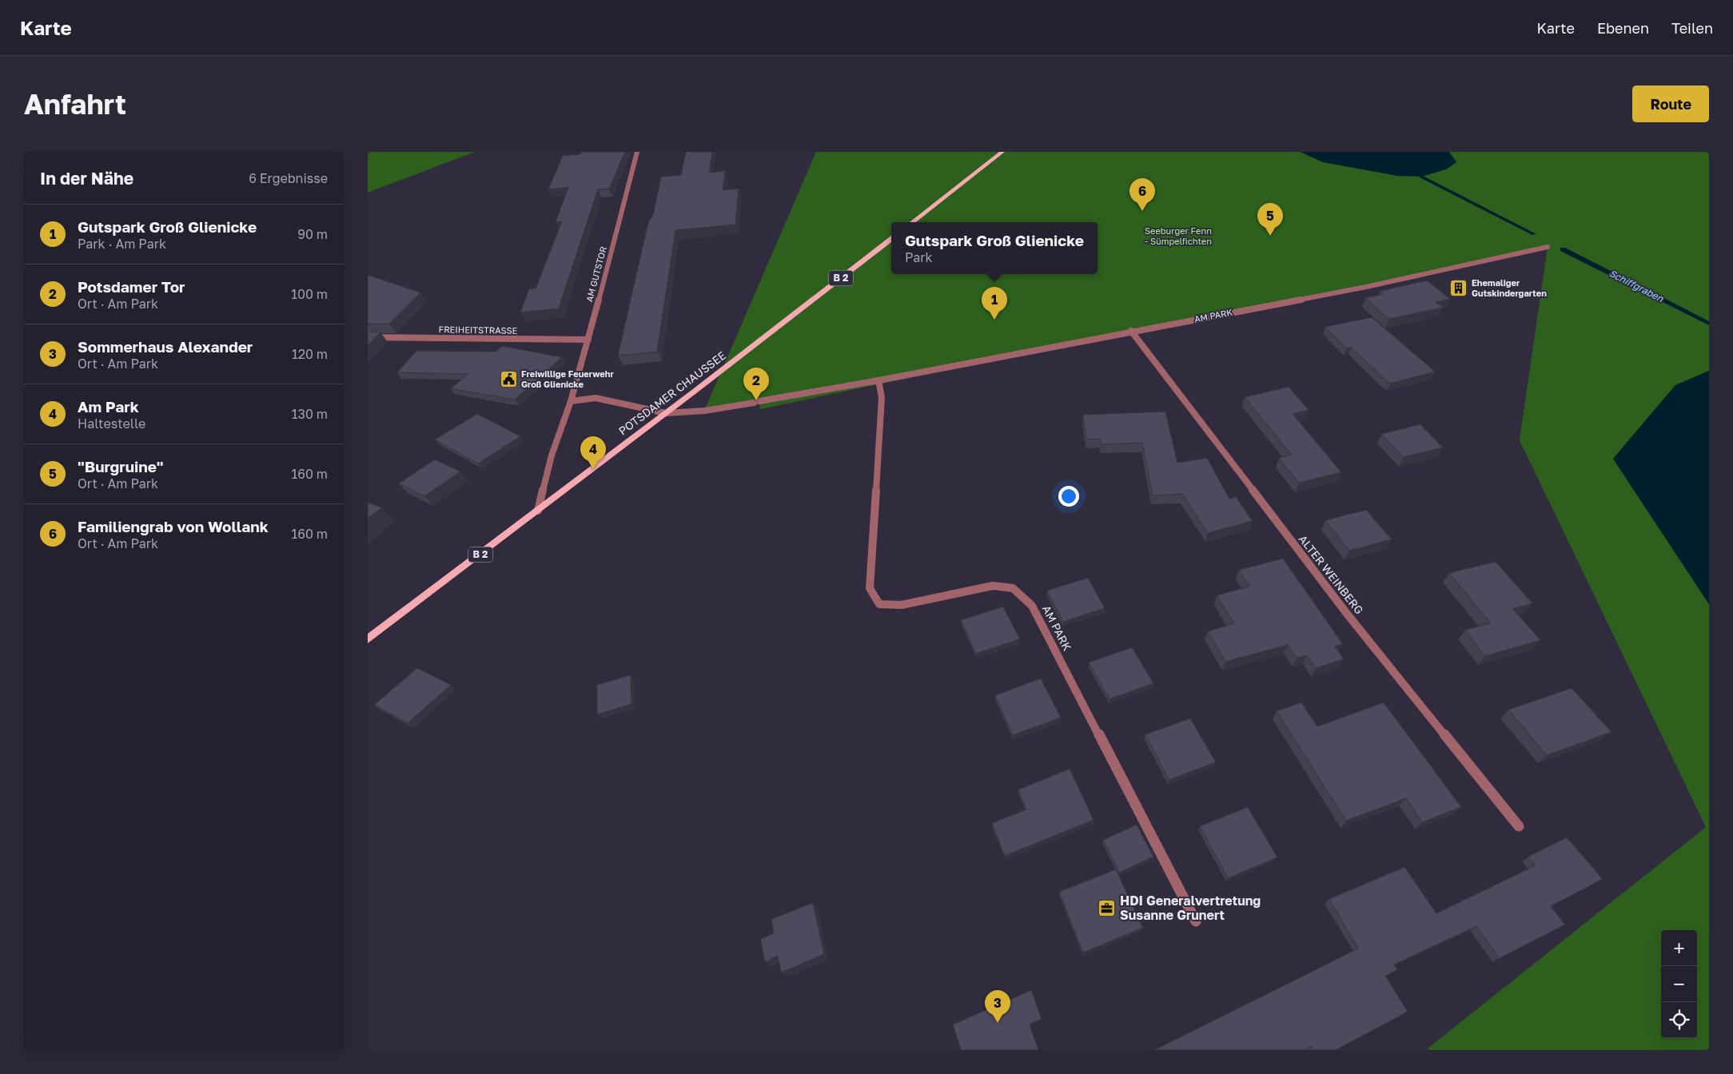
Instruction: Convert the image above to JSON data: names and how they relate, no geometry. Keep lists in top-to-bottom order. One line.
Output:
{"streets":{"main road":["B 2","POTSDAMER CHAUSSEE"],"street":["AM GUTSTOR","AM PARK","FREIHEITSTRASSE","ALTER WEINBERG"]},"crossings":[["AM GUTSTOR","FREIHEITSTRASSE"],["AM GUTSTOR","POTSDAMER CHAUSSEE"],["AM PARK","POTSDAMER CHAUSSEE"],["AM PARK","ALTER WEINBERG"]],"water":["Schiffgraben"],"parks":["Seeburger Fenn - Sümpelfichten"],"places":{"building":["Ehemaliger Gutskindergarten"],"public building":["Freiwillige Feuerwehr Groß Glienicke"],"office":["HDI Generalvertretung Susanne Grunert"]},"page":{"header":"Karte","nav":["Karte","Ebenen","Teilen"],"buttons":"Route","title":"Anfahrt","heading":["In der Nähe","6 Ergebnisse"],"pins":["6","5","1","2","4","3"],"list":[{"mark":"1","name":"Gutspark Groß Glienicke","note":"Park · Am Park","value":"90 m"},{"mark":"2","name":"Potsdamer Tor","note":"Ort · Am Park","value":"100 m"},{"mark":"3","name":"Sommerhaus Alexander","note":"Ort · Am Park","value":"120 m"},{"mark":"4","name":"Am Park","note":"Haltestelle","value":"130 m"},{"mark":"5","name":"\"Burgruine\"","note":"Ort · Am Park","value":"160 m"},{"mark":"6","name":"Familiengrab von Wollank","note":"Ort · Am Park","value":"160 m"}],"popup":["Gutspark Groß Glienicke","Park"],"map_buttons":["+","−"]}}
